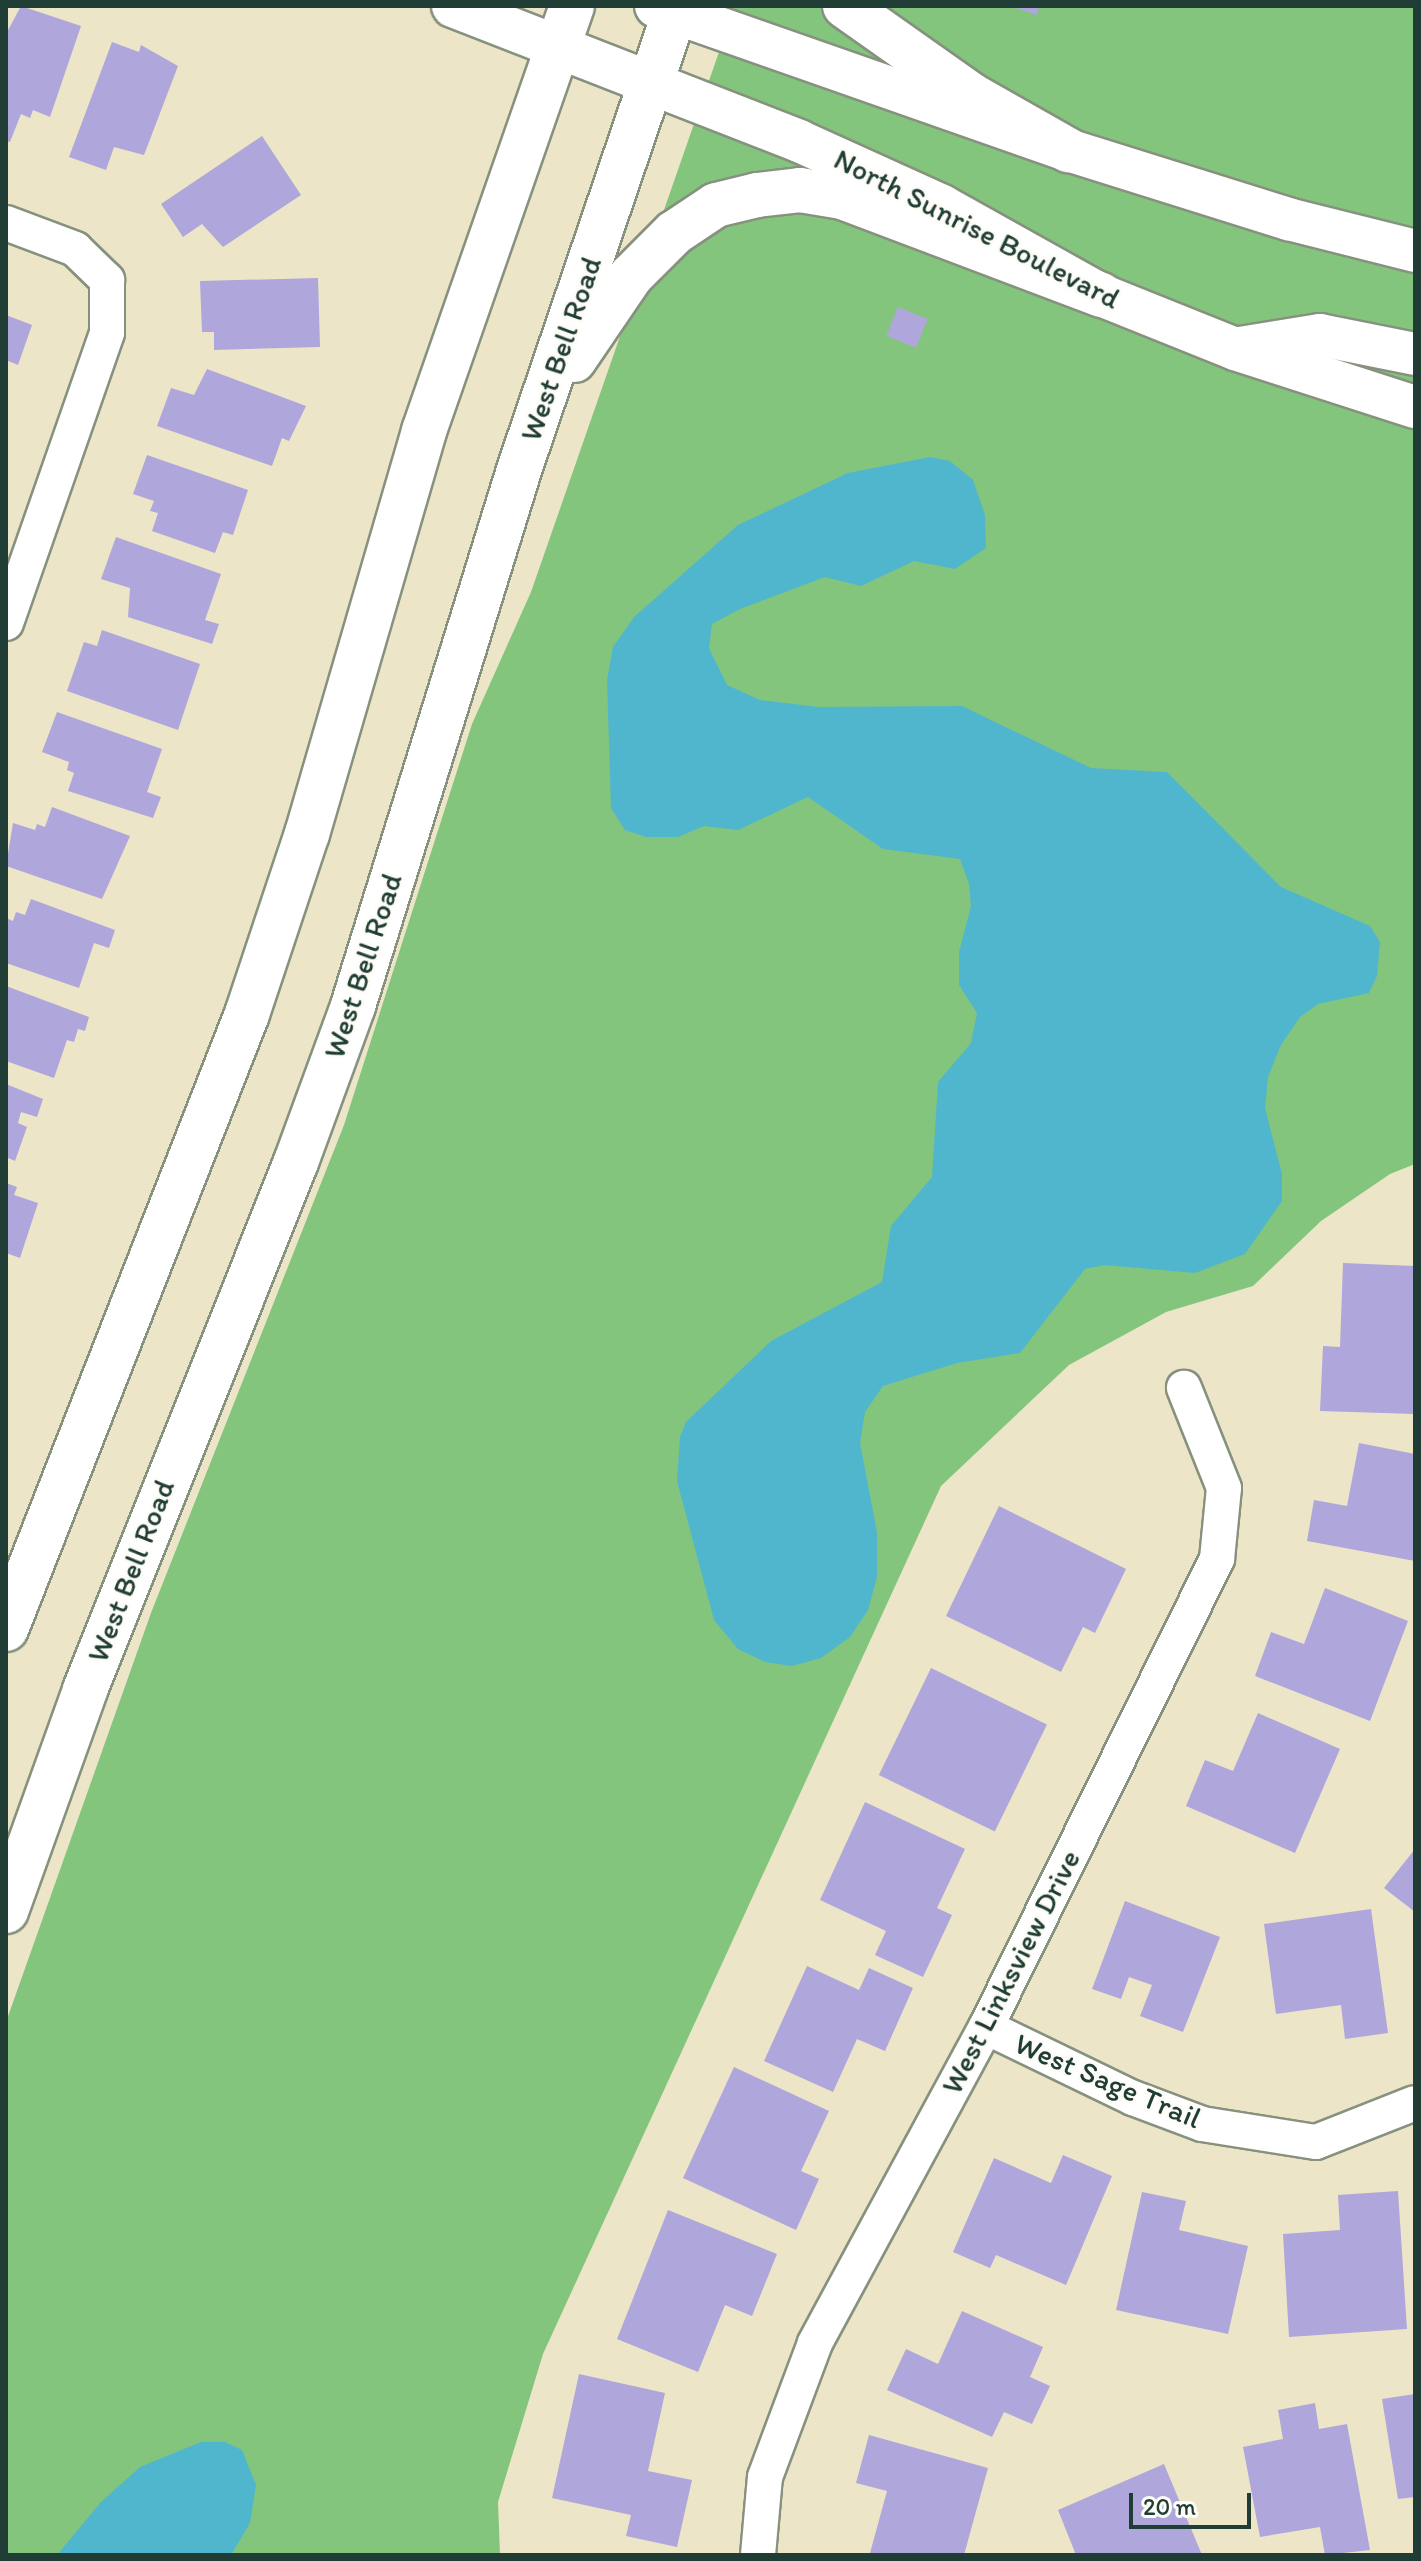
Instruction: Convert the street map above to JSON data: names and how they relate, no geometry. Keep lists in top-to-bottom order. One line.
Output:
{"streets":{"main road":["West Bell Road"],"street":["North Sunrise Boulevard","West Linksview Drive","West Sage Trail"]},"crossings":[["North Sunrise Boulevard","West Bell Road"],["West Linksview Drive","West Sage Trail"]],"scale_bar":"20 m"}
